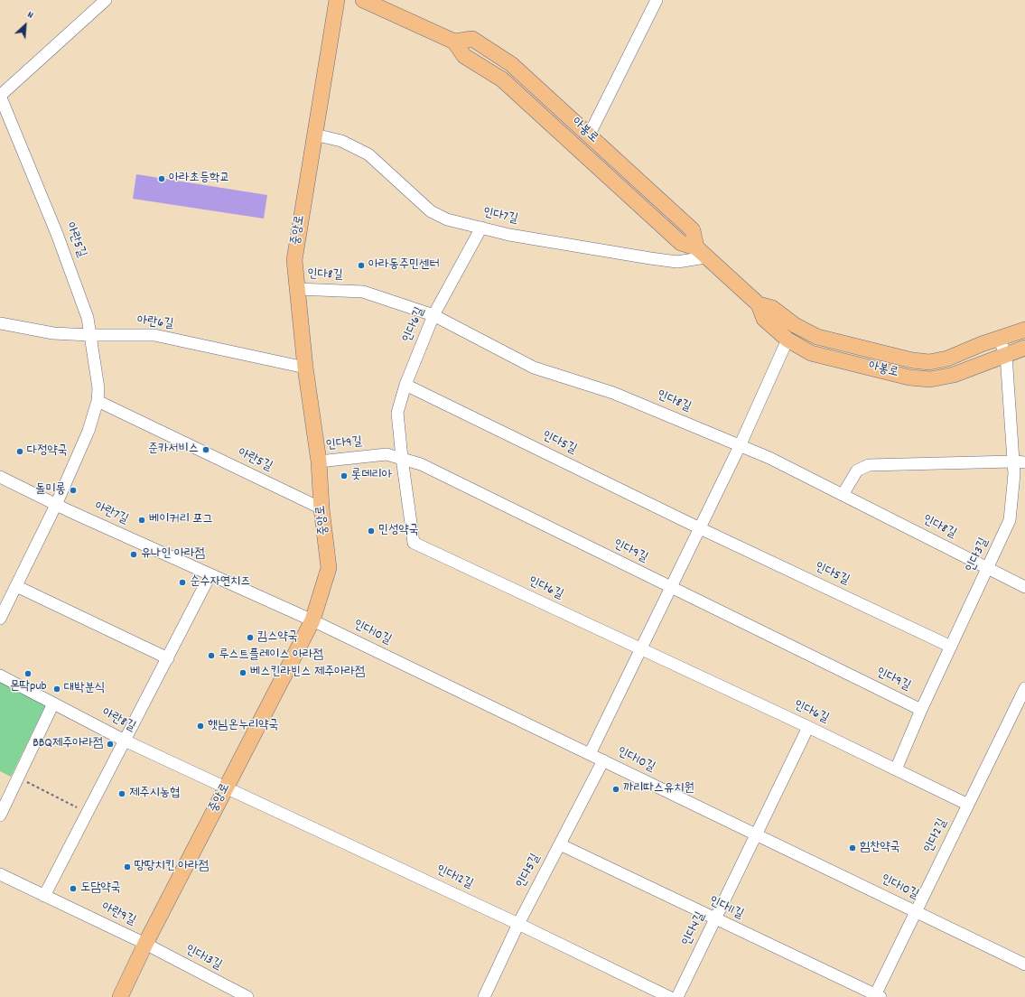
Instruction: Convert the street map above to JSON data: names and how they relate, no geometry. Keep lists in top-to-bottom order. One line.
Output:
{"streets":{"main road":["아봉로","중앙로"],"street":["인다7길","아란5길","인다8길","아란6길","인다6길","인다5길","인다9길","아란7길","인다3길","인다10길","아란8길","인다2길","인다12길","인다11길","아란9길","인다4길","인다13길"]},"crossings":[["아봉로","인다7길"],["아봉로","인다3길"],["인다7길","중앙로"],["인다7길","인다6길"],["중앙로","아란5길"],["중앙로","인다8길"],["중앙로","아란6길"],["중앙로","인다9길"],["중앙로","아란7길"],["중앙로","인다10길"],["중앙로","아란8길"],["중앙로","인다12길"],["중앙로","아란9길"],["중앙로","인다13길"],["아란5길","아란6길"],["아란5길","아란7길"],["인다8길","인다6길"],["인다8길","인다3길"],["인다6길","인다5길"],["인다6길","인다9길"],["인다6길","인다3길"],["인다6길","인다2길"],["인다6길","인다4길"],["인다5길","인다3길"],["인다5길","인다10길"],["인다5길","인다12길"],["인다5길","인다11길"],["인다9길","인다3길"],["아란7길","인다10길"],["인다10길","인다2길"],["인다10길","인다4길"],["아란8길","인다12길"],["인다2길","인다11길"],["인다11길","인다4길"],["아란9길","인다13길"]],"places":["아라초등학교","아라동주민센터","준카서비스","다정약국","롯데리아","돌미롱","베이커리 포그","민성약국","유나인 아라점","순수자연치즈","킴스약국","루스트플레이스 아라점","베스킨라빈스 제주아라점","몬딱pub","대박분식","햇님온누리약국","BBQ제주아라점","까리따스유치원","제주시농협","힘찬약국","땅땅치킨 아라점","도담약국"],"north":"top right"}
